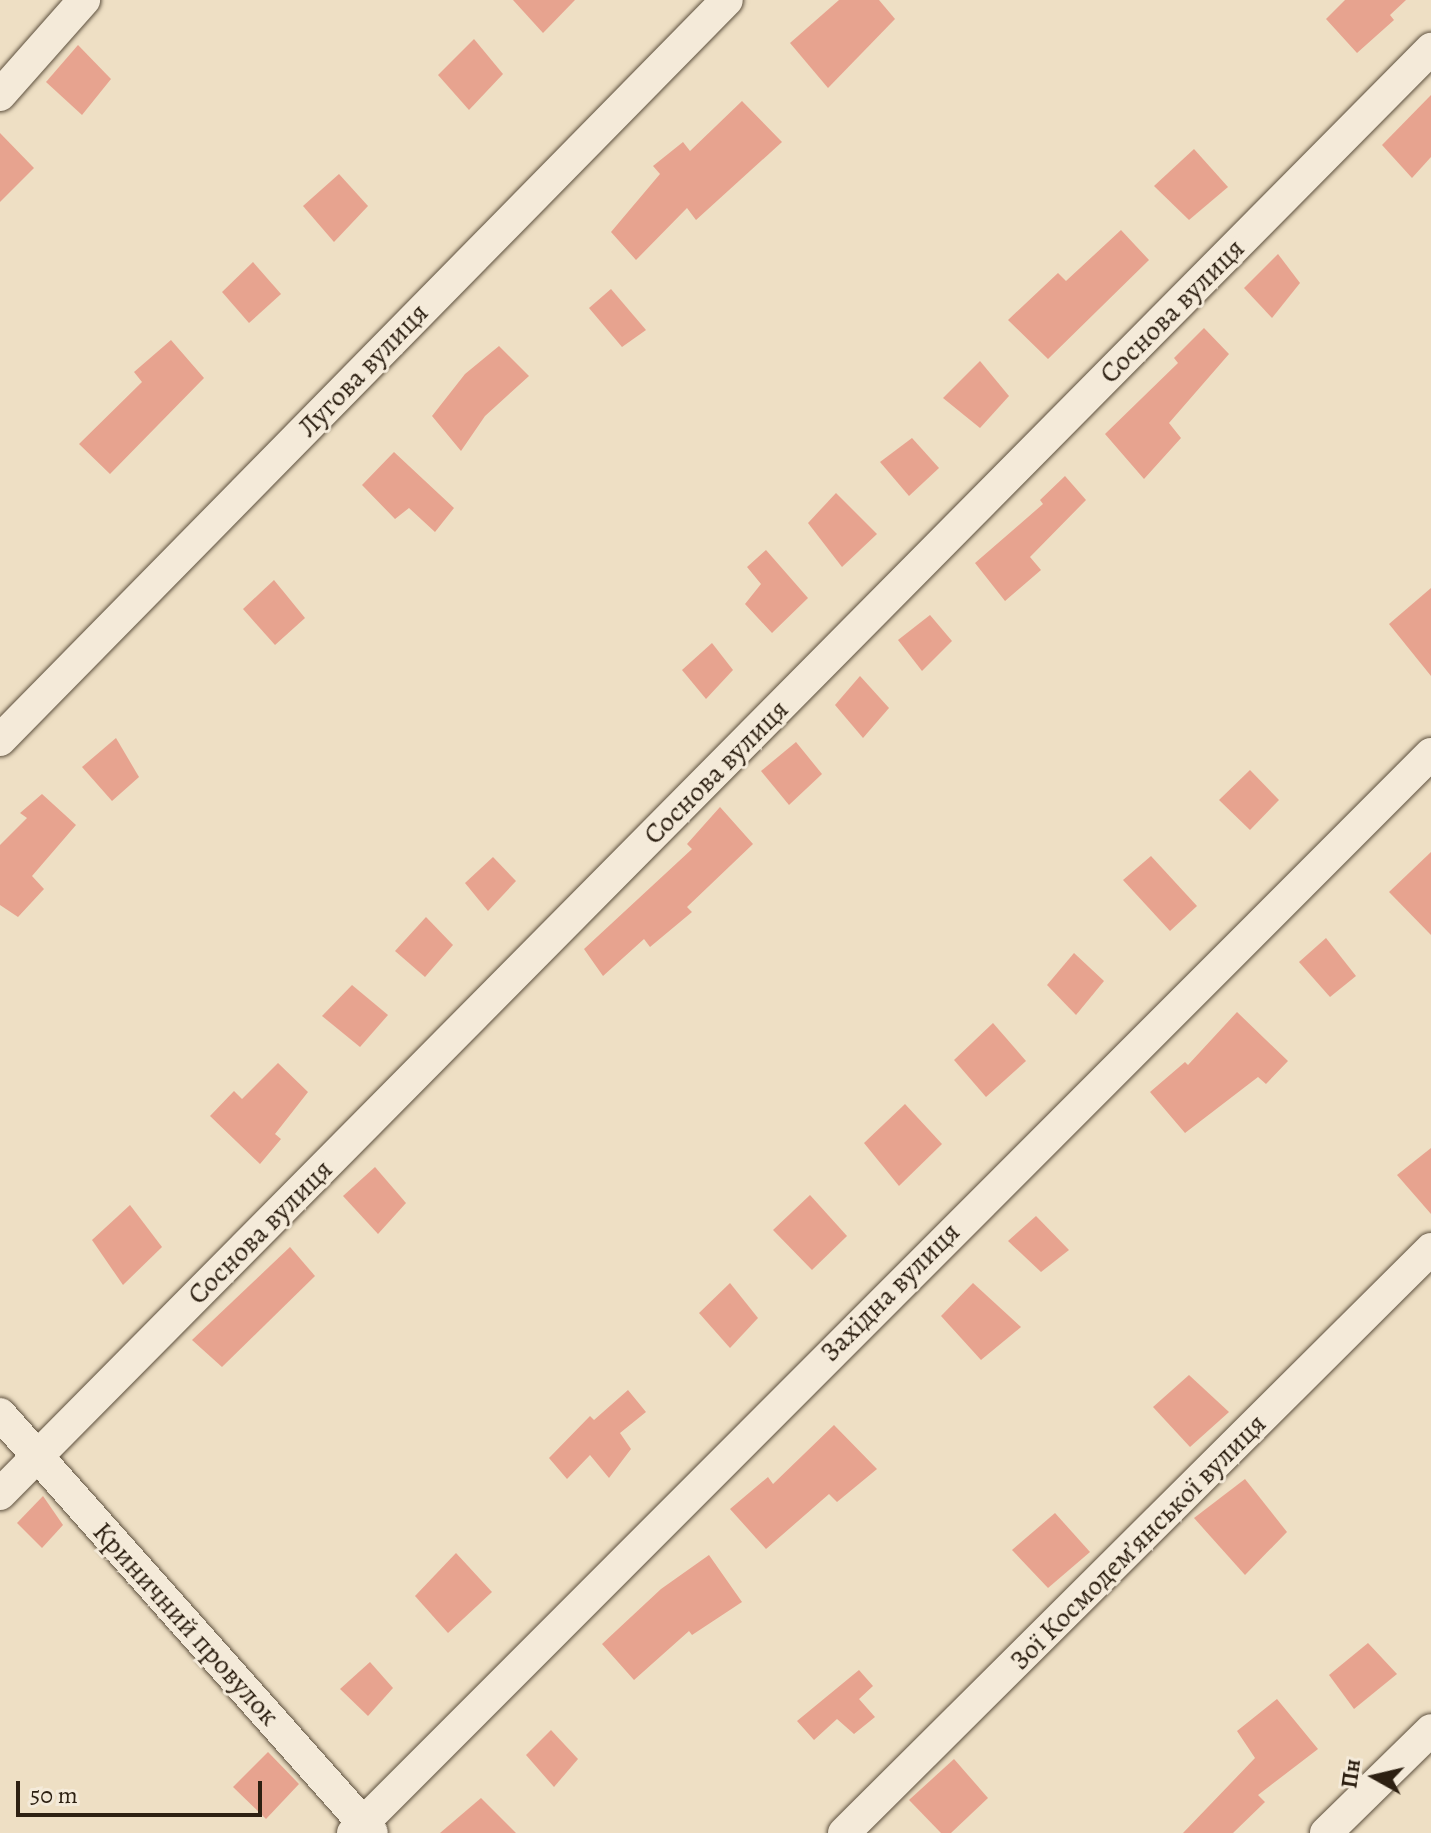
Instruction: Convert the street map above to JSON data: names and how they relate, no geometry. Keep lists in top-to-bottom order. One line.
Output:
{"streets":{"street":["Соснова вулиця","Лугова вулиця","Західна вулиця","Зої Космодем’янської вулиця","Криничний провулок"]},"crossings":[["Соснова вулиця","Криничний провулок"],["Західна вулиця","Криничний провулок"]],"scale_bar":"50 m","north":"left"}
